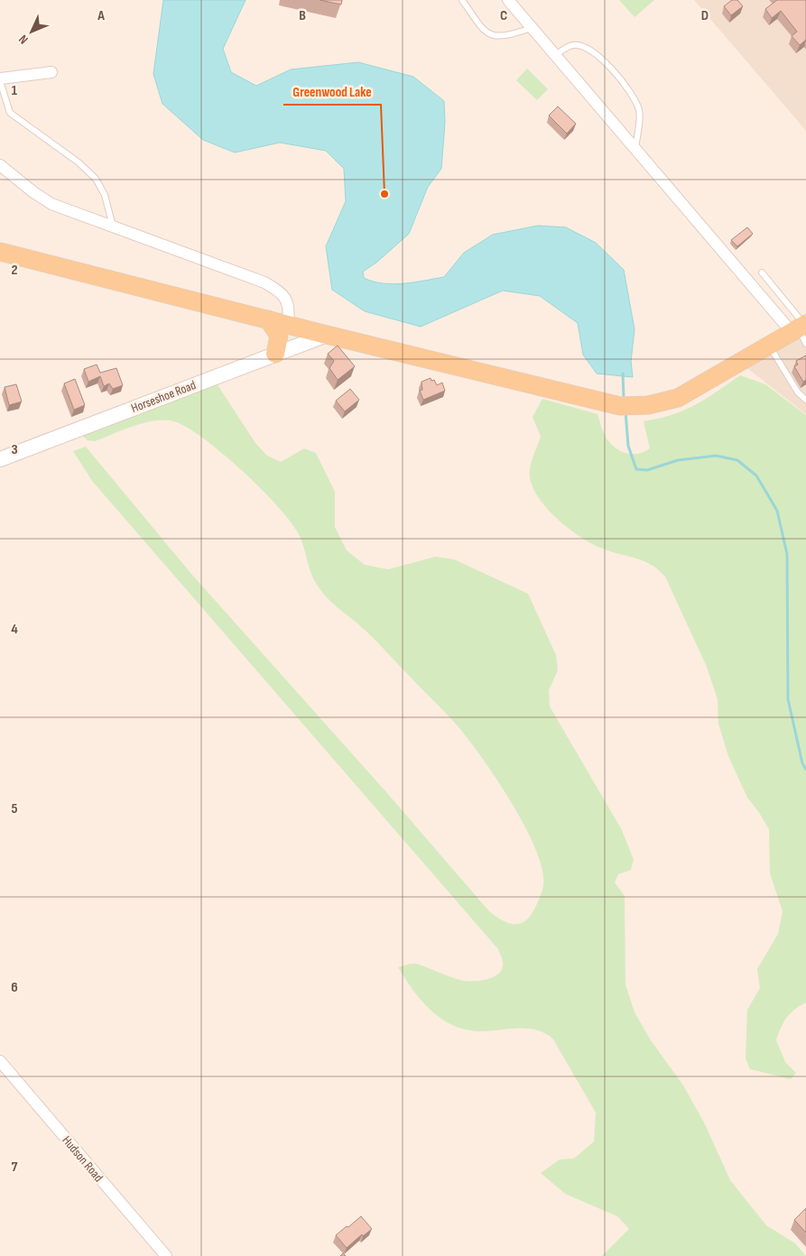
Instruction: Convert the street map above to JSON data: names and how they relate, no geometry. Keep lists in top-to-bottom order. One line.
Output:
{"streets":{"street":["Horseshoe Road","Hudson Road"]},"places":["Greenwood Lake"],"north":"bottom left","grid":{"columns":["A","B","C","D"],"rows":["1","2","3","4","5","6","7"]}}
